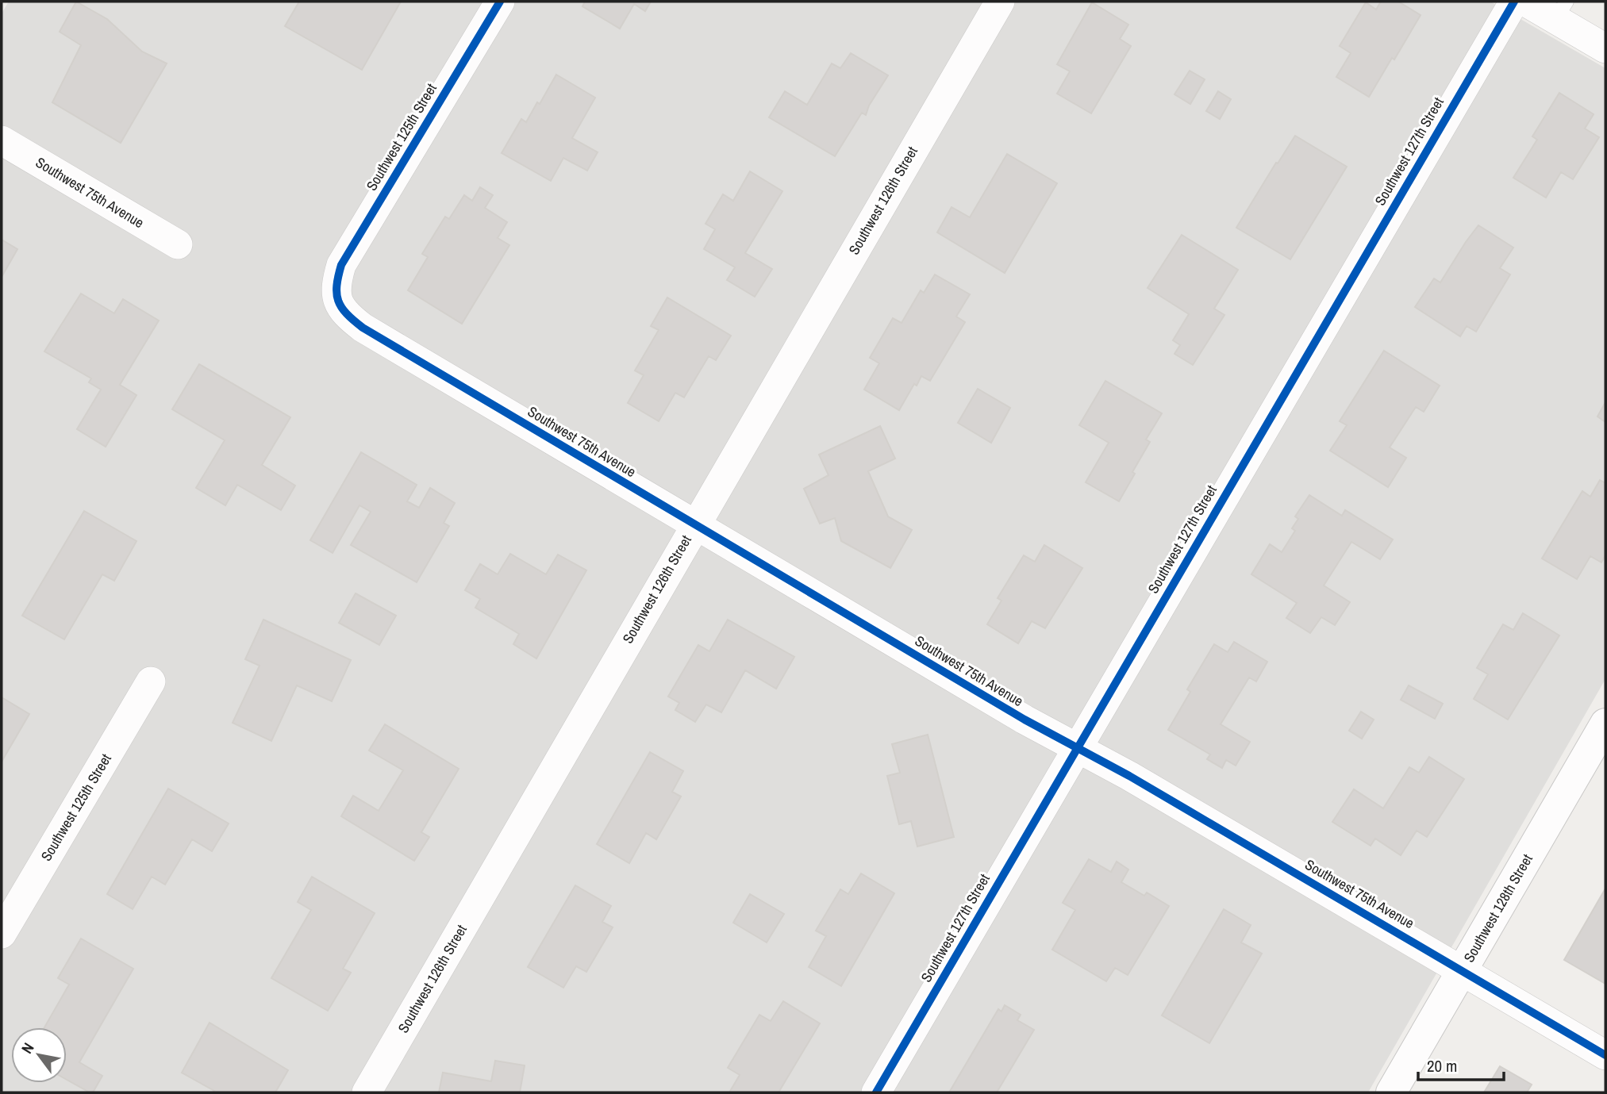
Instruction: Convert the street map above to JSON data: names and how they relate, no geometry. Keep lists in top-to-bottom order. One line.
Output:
{"streets":{"street":["Southwest 125th Street","Southwest 127th Street","Southwest 75th Avenue","Southwest 126th Street","Southwest 128th Street"]},"crossings":[["Southwest 125th Street","Southwest 75th Avenue"],["Southwest 127th Street","Southwest 75th Avenue"],["Southwest 75th Avenue","Southwest 126th Street"],["Southwest 75th Avenue","Southwest 128th Street"]],"scale_bar":"20 m","north":"top left"}
